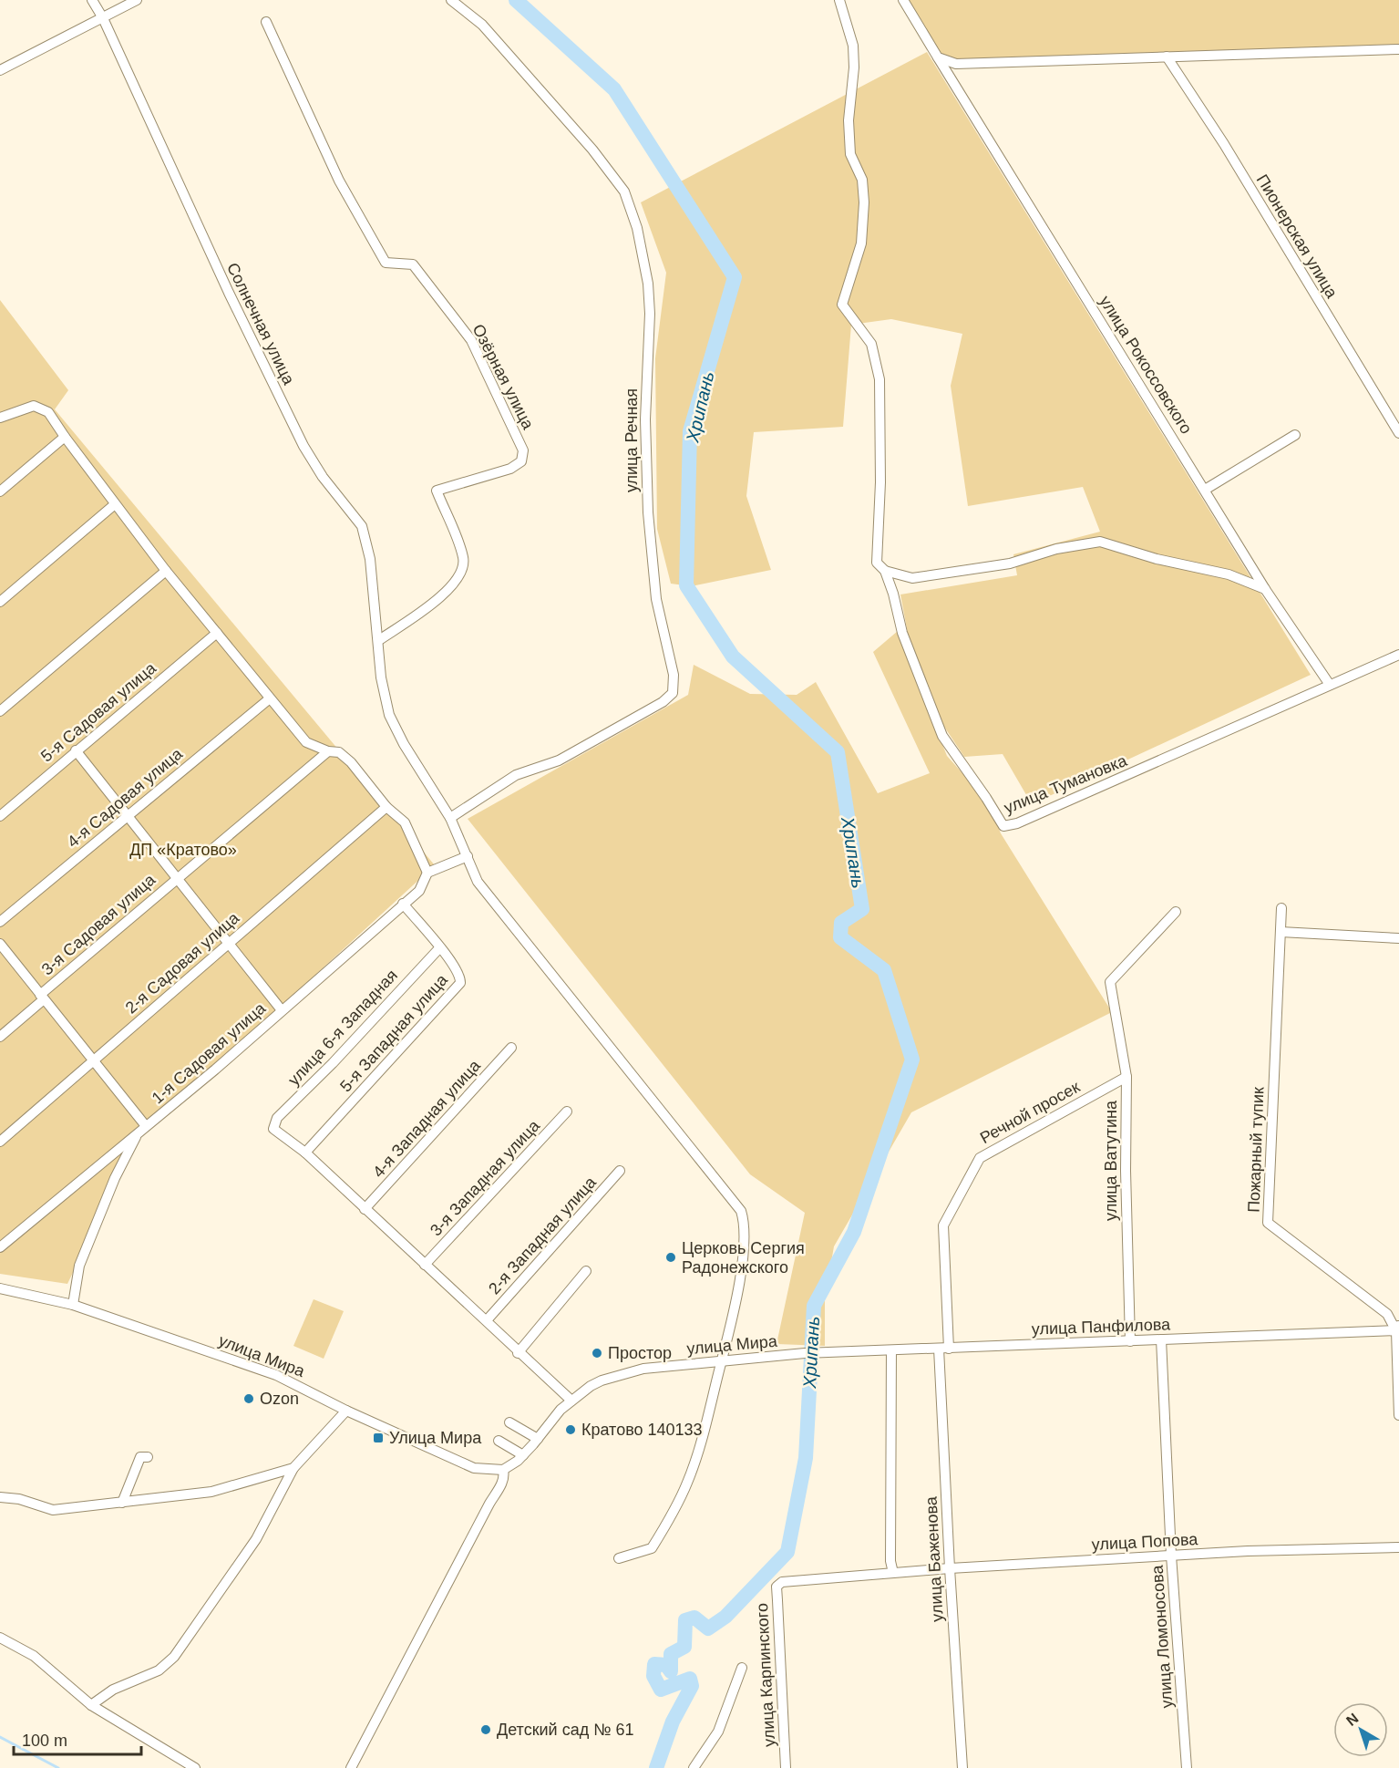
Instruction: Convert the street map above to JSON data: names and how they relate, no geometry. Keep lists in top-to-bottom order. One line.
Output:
{"streets":{"street":["Пионерская улица","Солнечная улица","улица Рокоссовского","Озёрная улица","улица Речная","5-я Садовая улица","улица Тумановка","4-я Садовая улица","3-я Садовая улица","2-я Садовая улица","улица 6-я Западная","5-я Западная улица","1-я Садовая улица","Речной просек","4-я Западная улица","Пожарный тупик","улица Ватутина","3-я Западная улица","2-я Западная улица","улица Панфилова","улица Мира","улица Попова","улица Баженова","улица Ломоносова","улица Карпинского"]},"crossings":[["Солнечная улица","Озёрная улица"],["Солнечная улица","улица Речная"],["Солнечная улица","улица Мира"],["улица Рокоссовского","улица Тумановка"],["улица 6-я Западная","5-я Западная улица"],["5-я Западная улица","1-я Садовая улица"],["Речной просек","улица Ватутина"],["Речной просек","улица Панфилова"],["Речной просек","улица Баженова"],["Пожарный тупик","улица Панфилова"],["улица Ватутина","улица Панфилова"],["улица Панфилова","улица Мира"],["улица Панфилова","улица Баженова"],["улица Панфилова","улица Ломоносова"],["улица Попова","улица Баженова"],["улица Попова","улица Ломоносова"],["улица Попова","улица Карпинского"]],"water":["Хрипань"],"parks":["ДП «Кратово»"],"places":{"other":["Церковь Сергия Радонежского","Простор","Ozon","Кратово 140133","Детский сад № 61"],"transit":["Улица Мира"]},"scale_bar":"100 m","north":"top left"}
